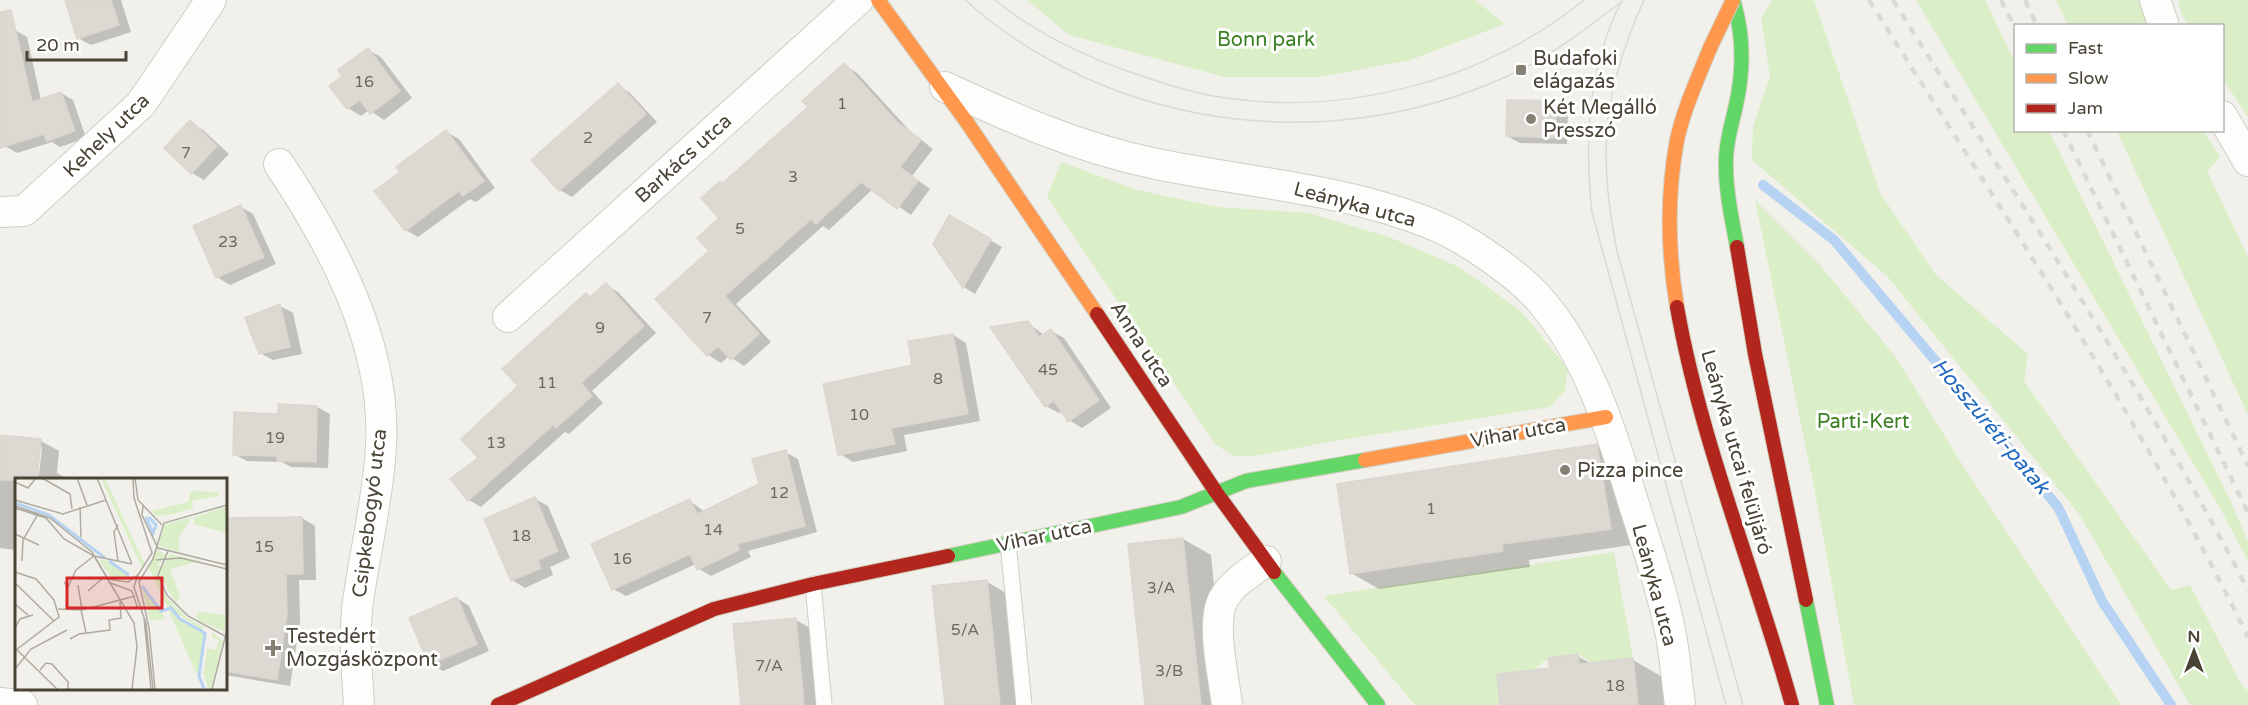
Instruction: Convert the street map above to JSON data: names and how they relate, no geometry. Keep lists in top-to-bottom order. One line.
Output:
{"streets":{"street":["Kehely utca","Barkács utca","Leányka utca","Anna utca","Vihar utca","Leányka utcai felüljáró","Csipkebogyó utca"]},"crossings":[["Leányka utca","Anna utca"],["Leányka utca","Vihar utca"],["Anna utca","Vihar utca"]],"water":["Hosszúréti-patak"],"parks":["Bonn park","Parti-Kert"],"places":{"transit":["Budafoki elágazás"],"other":["Két Megálló Presszó","Pizza pince"],"health":["Testedért Mozgásközpont"]},"house_numbers":["16","1","2","7","3","5","23","7","9","45","8","11","10","19","13","12","1","14","18","15","16","3/A","5/A","7/A","3/B","18"],"legend":["Fast","Slow","Jam"],"scale_bar":"20 m","north":"top"}
